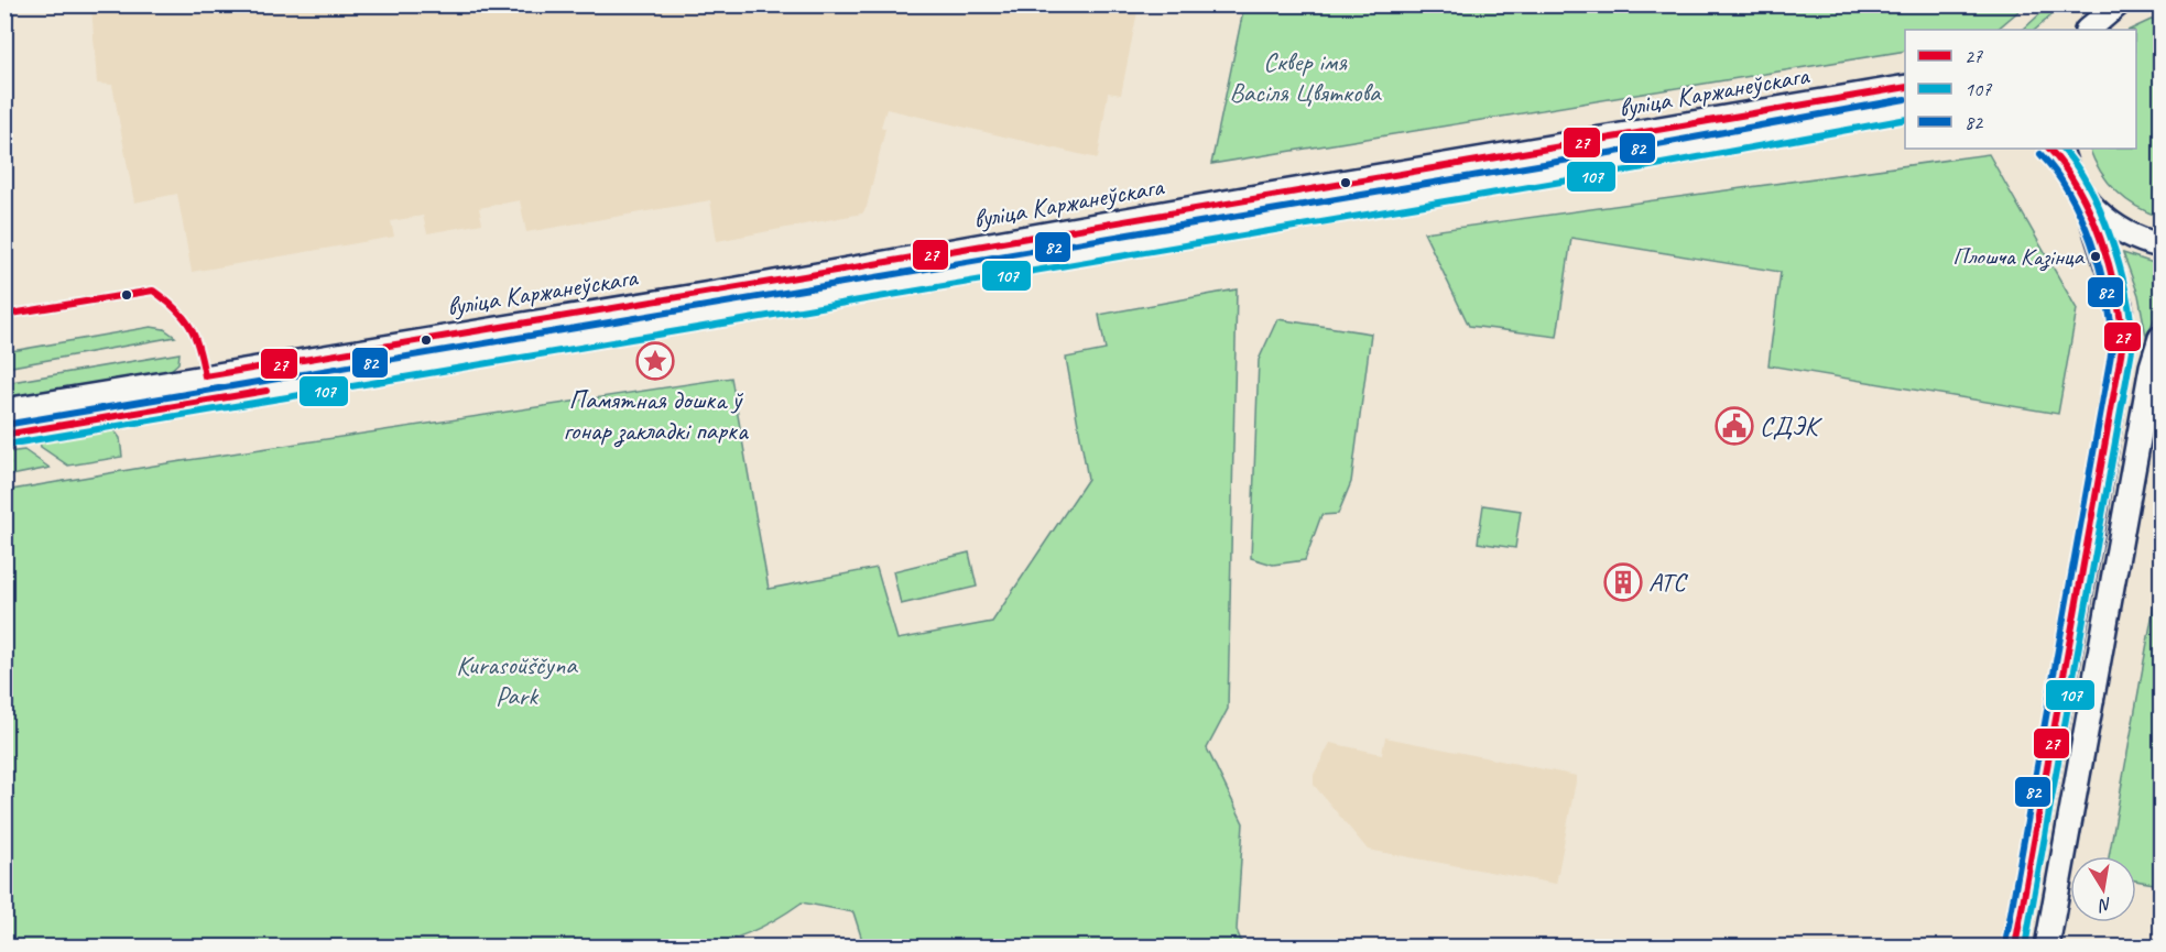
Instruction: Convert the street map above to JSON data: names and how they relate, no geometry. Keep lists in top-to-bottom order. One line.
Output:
{"streets":{"main road":["вуліца Каржанеўскага"]},"parks":["Сквер імя Васіля Цвяткова","Kurasoŭščyna Park"],"places":{"other":["Плошча Казінца"],"place":["Памятная дошка ў гонар закладкі парка"],"public building":["СДЭК"],"building":["АТС"]},"lines":["transit line 27","transit line 82","transit line 107"],"legend":["27","107","82"],"north":"bottom"}
